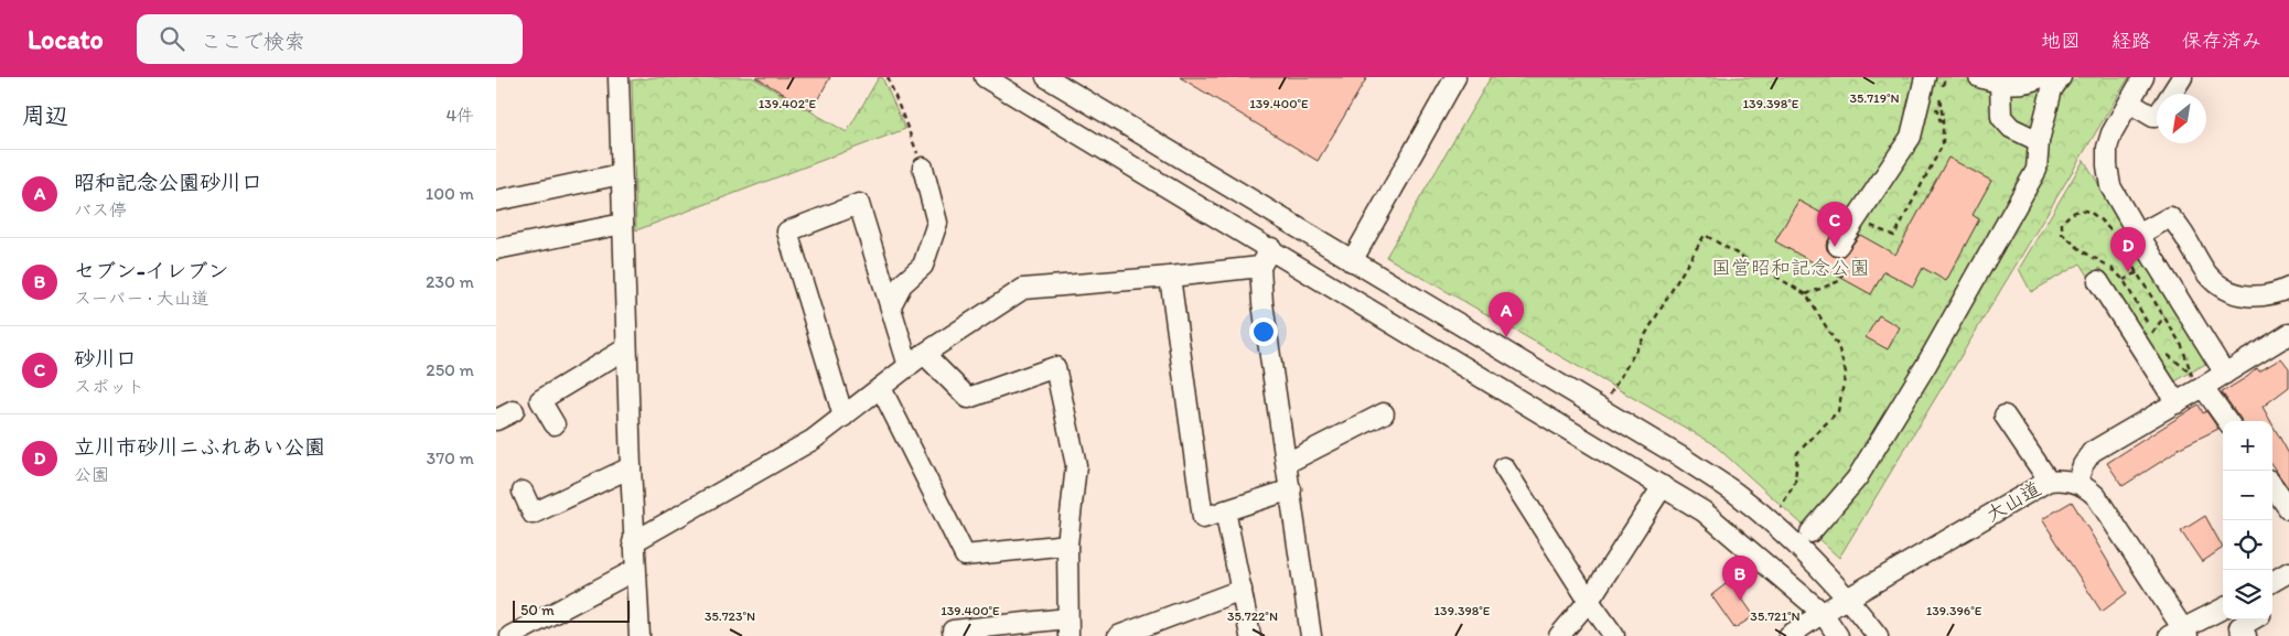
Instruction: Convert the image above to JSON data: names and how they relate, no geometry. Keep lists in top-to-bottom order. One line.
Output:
{"streets":{"street":["大山道"]},"parks":["国営昭和記念公園"],"scale_bar":"50 m","north":"bottom left","page":{"header":"Locato","search":"ここで検索","nav":["地図","経路","保存済み"],"heading":["周辺","4件"],"list":[{"mark":"A","name":"昭和記念公園砂川口","note":"バス停","value":"100 m"},{"mark":"B","name":"セブン-イレブン","note":"スーパー · 大山道","value":"230 m"},{"mark":"C","name":"砂川口","note":"スポット","value":"250 m"},{"mark":"D","name":"立川市砂川ニふれあい公園","note":"公園","value":"370 m"}],"pins":["C","D","A","B"],"map_buttons":["+","−"],"scale":"50 m"},"coordinates":["35.719°N","139.402°E","139.400°E","139.398°E","139.396°E","35.723°N","35.722°N","35.721°N"]}
